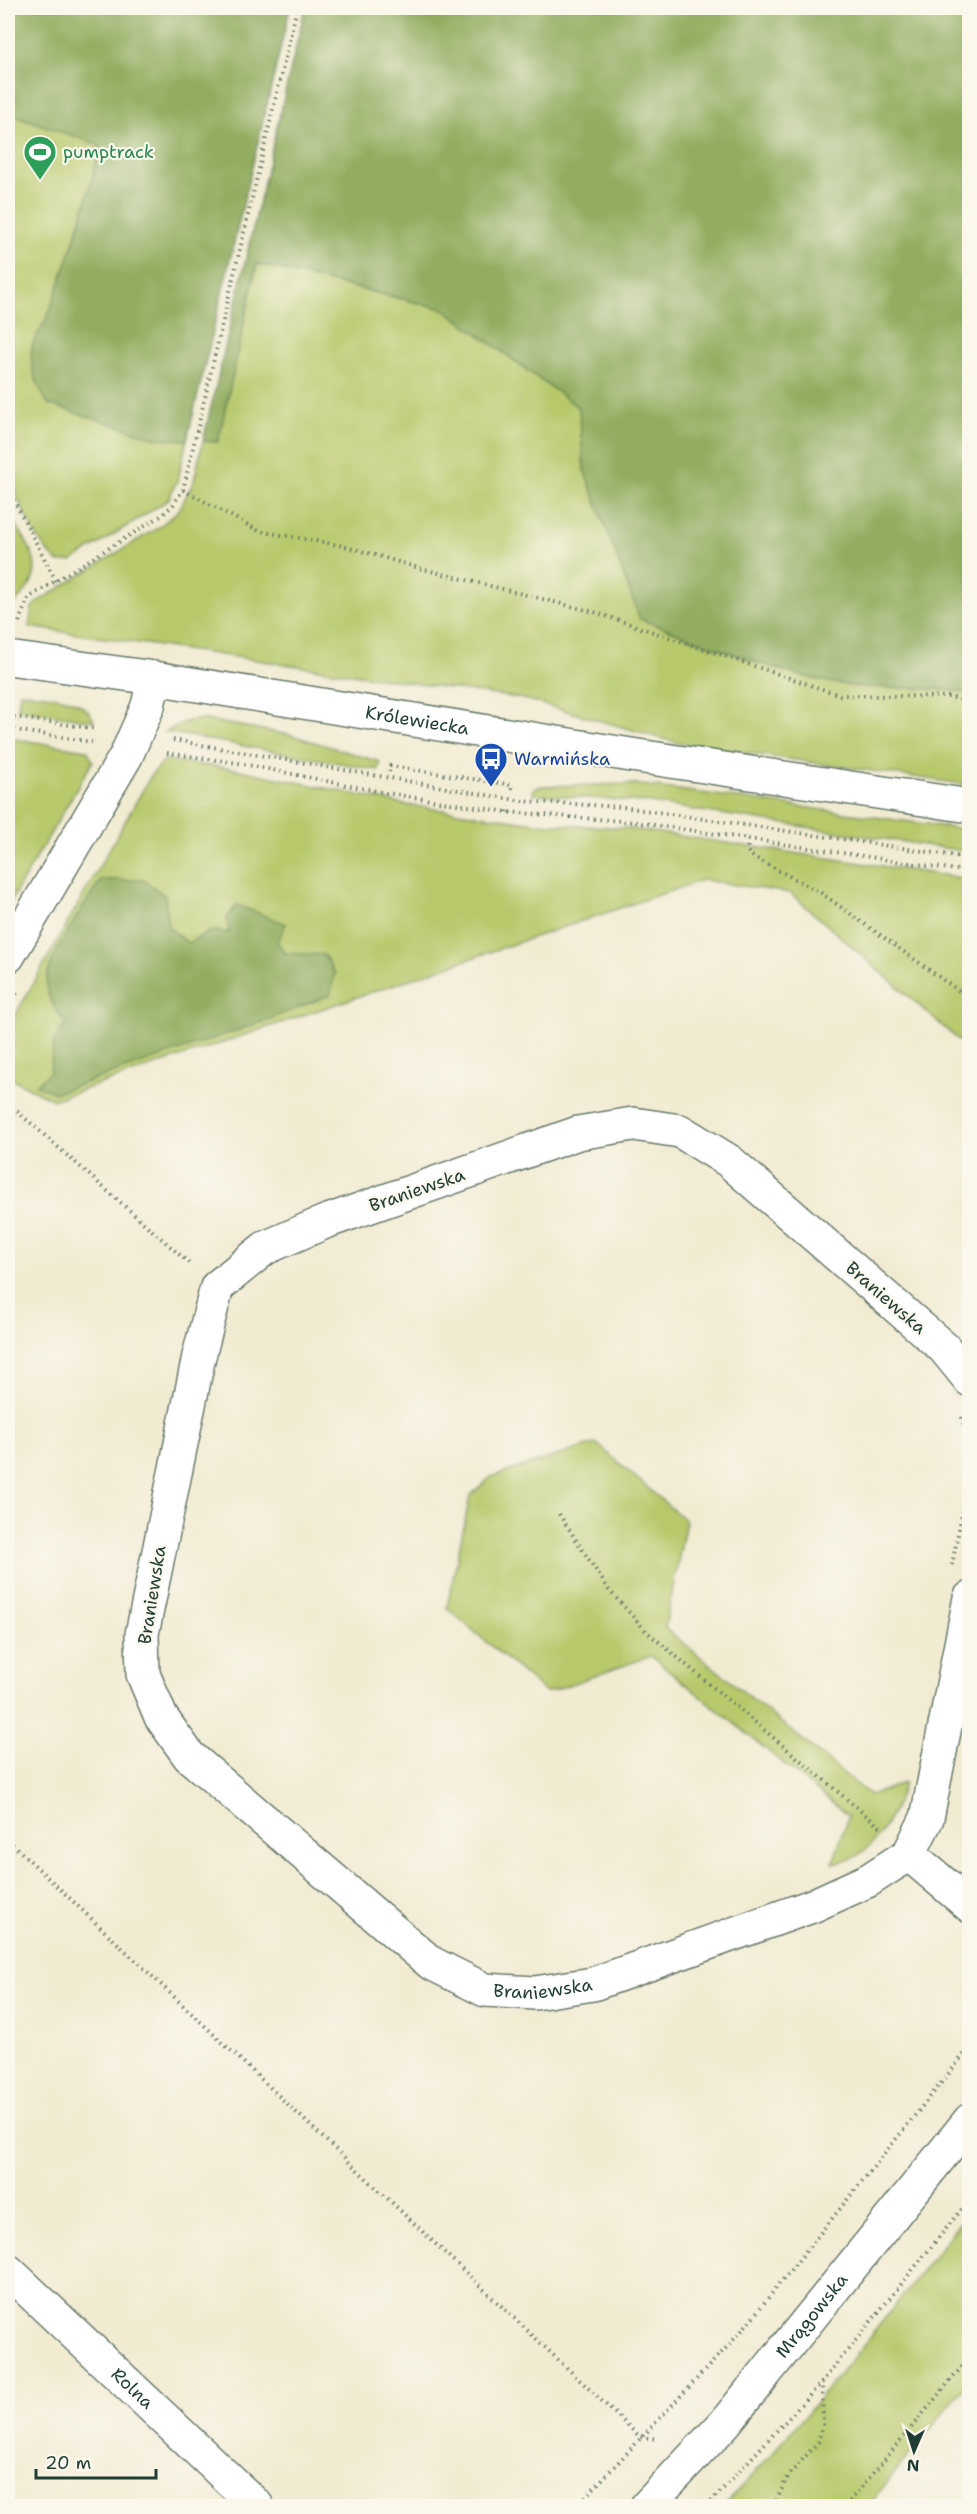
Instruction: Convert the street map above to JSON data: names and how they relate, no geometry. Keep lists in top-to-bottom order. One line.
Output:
{"streets":{"street":["Królewiecka","Braniewska","Mrągowska","Rolna"]},"places":{"sports":["pumptrack"],"bus stop":["Warmińska"]},"scale_bar":"20 m","north":"bottom"}
